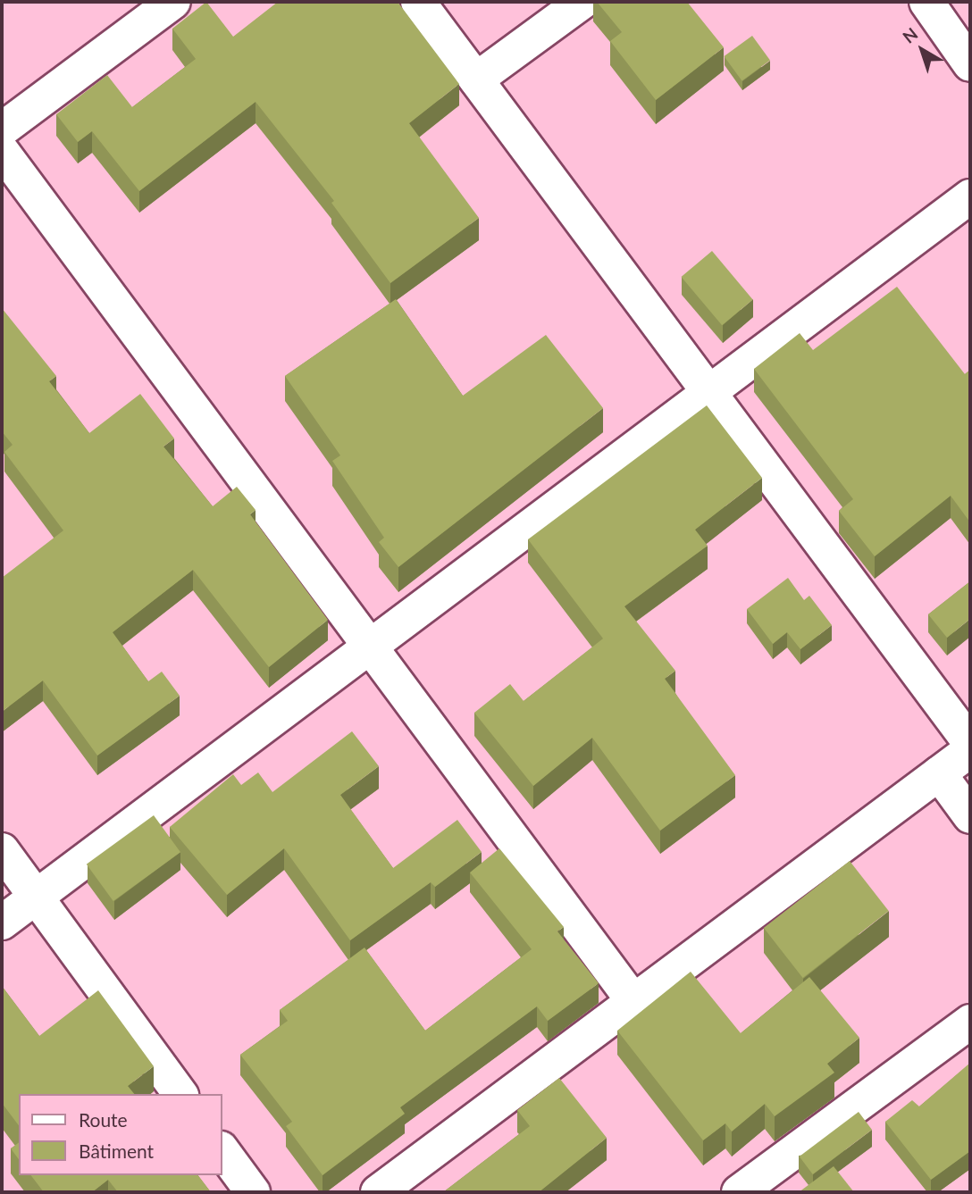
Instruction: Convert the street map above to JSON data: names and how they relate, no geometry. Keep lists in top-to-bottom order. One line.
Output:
{"legend":["Route","Bâtiment"],"north":"top left"}
